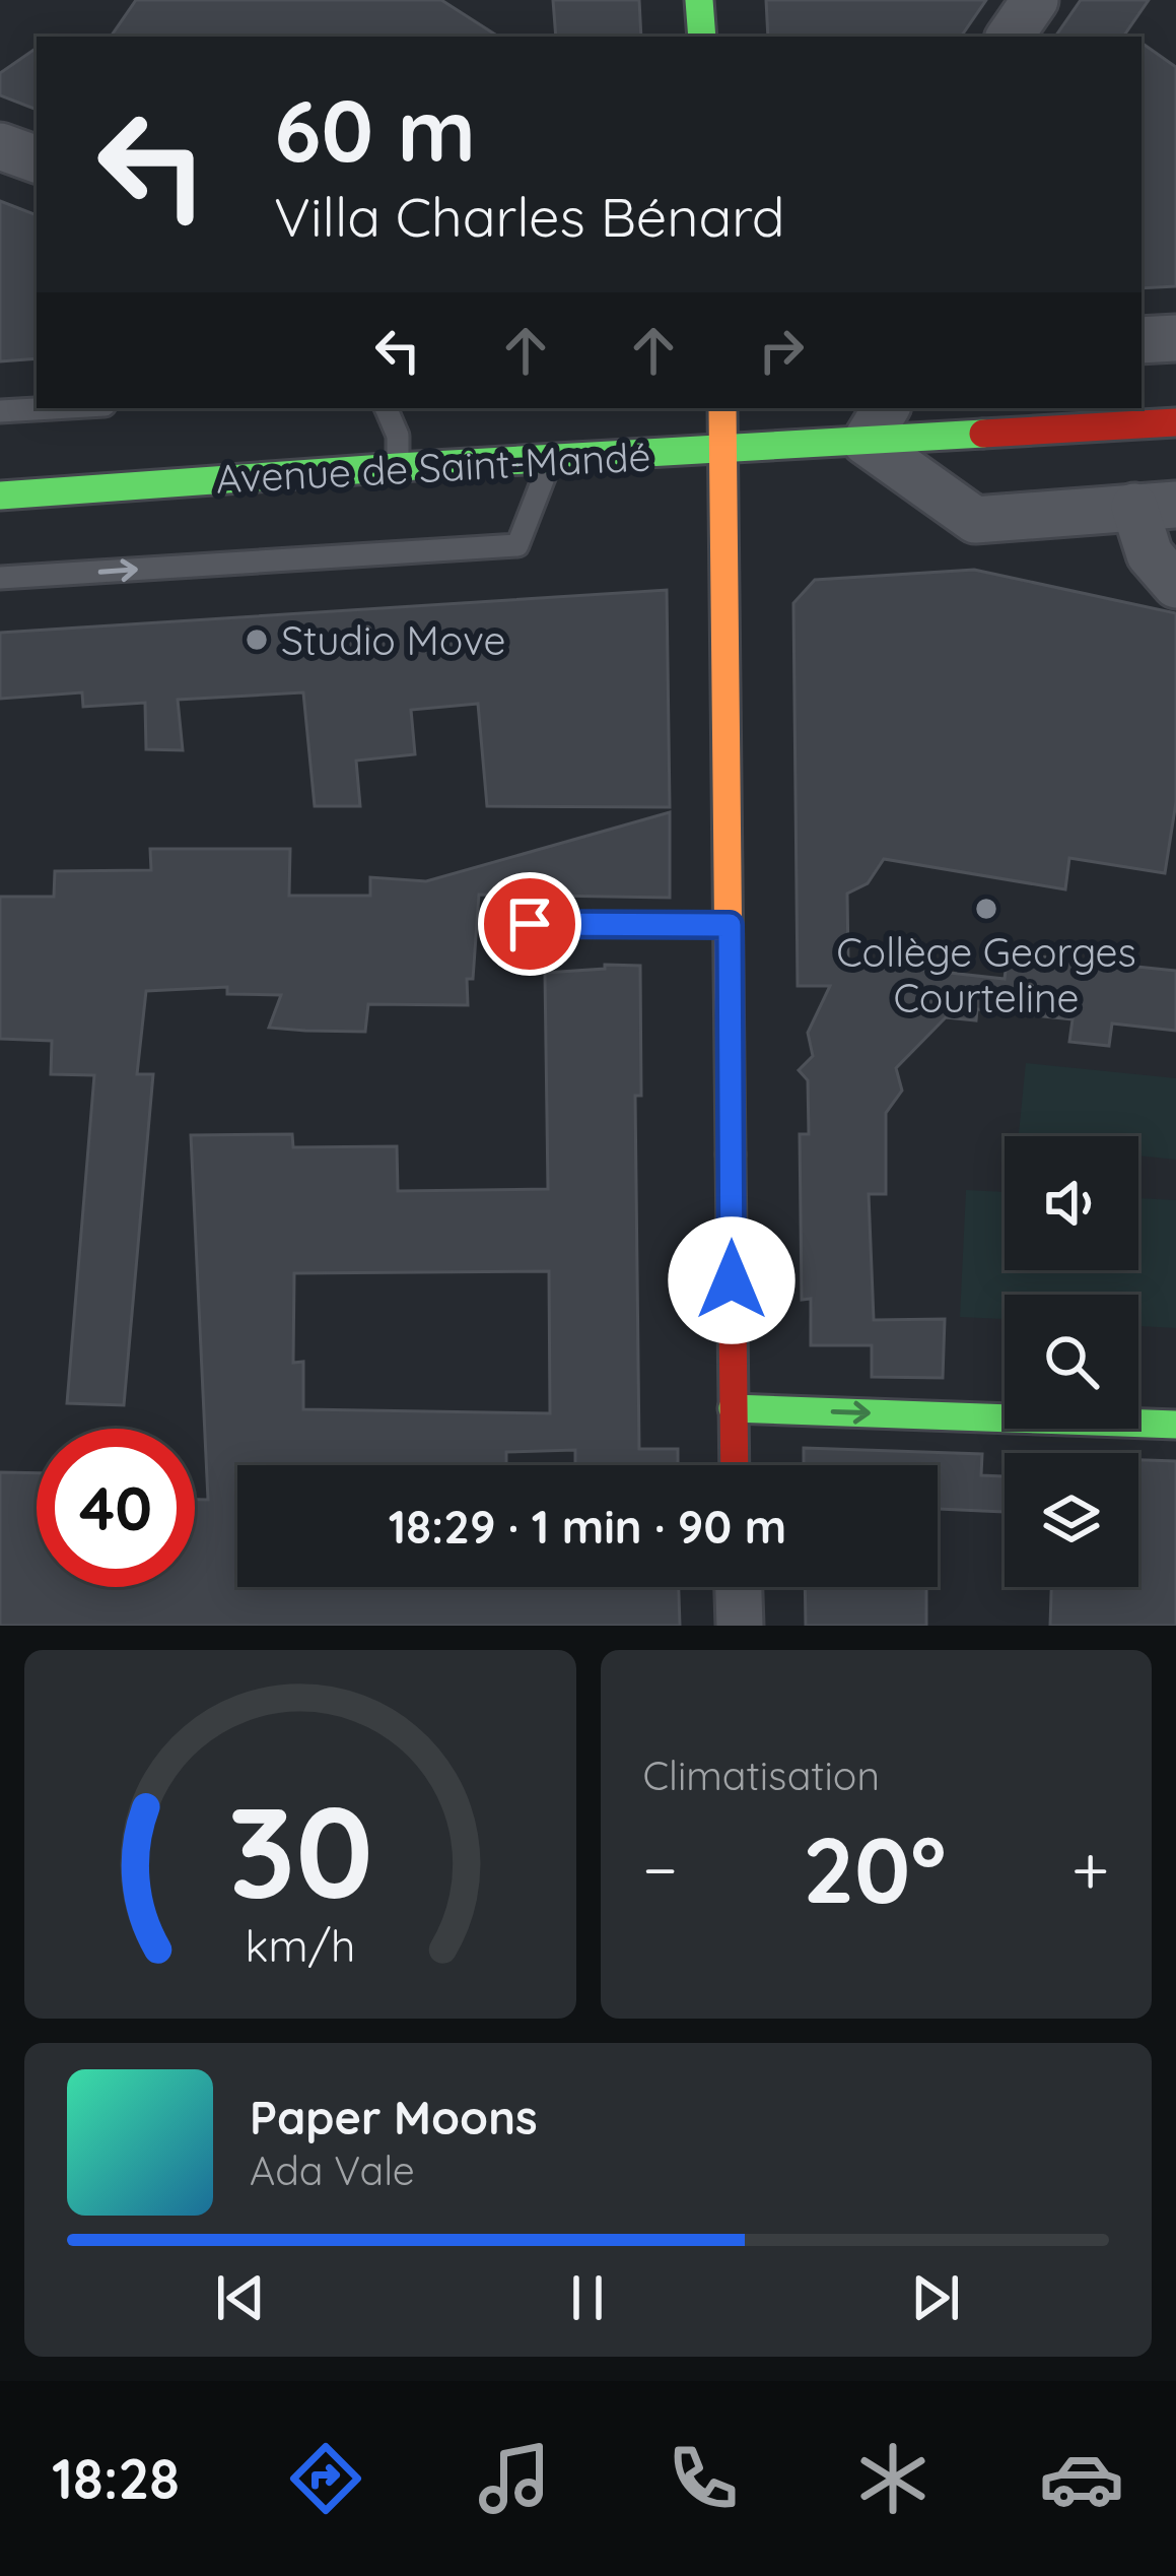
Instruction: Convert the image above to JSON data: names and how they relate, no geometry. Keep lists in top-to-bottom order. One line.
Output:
{"streets":{"street":["Avenue de Saint-Mandé"]},"places":["Studio Move","Collège Georges Courteline"],"page":{"turn":["60 m","Villa Charles Bénard"],"limit":"40","trip":"18:29 · 1 min · 90 m","tile":"Climatisation","heat":["−","20°","+"],"song":["Paper Moons","Ada Vale"],"tabs":"18:28","gauge":["30","km/h"]}}
